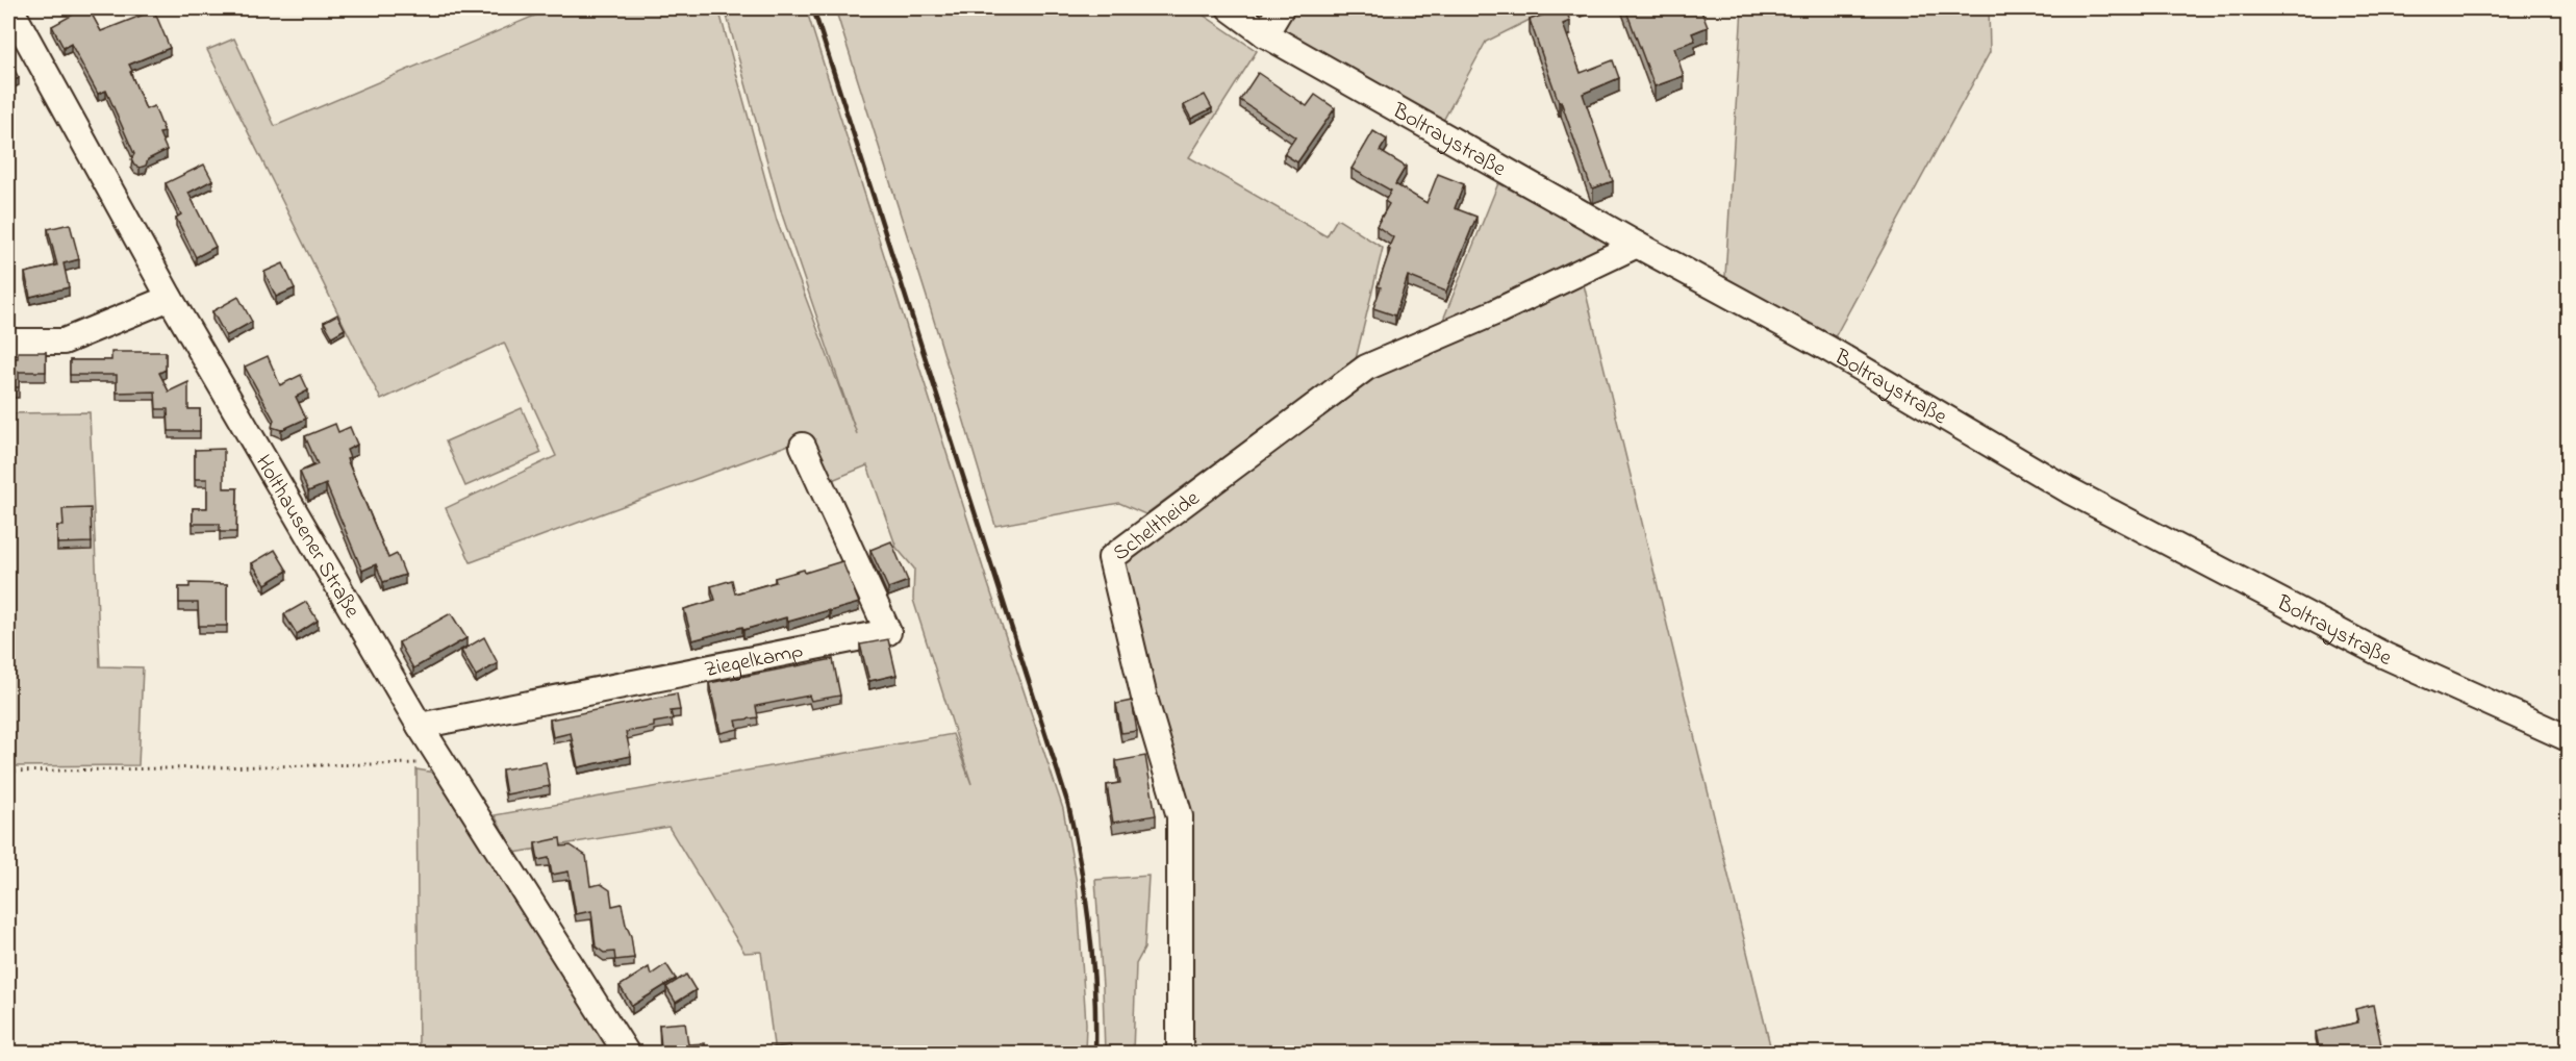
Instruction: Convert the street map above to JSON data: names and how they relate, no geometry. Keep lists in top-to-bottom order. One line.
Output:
{"streets":{"street":["Boltraystraße","Scheltheide","Holthausener Straße","Ziegelkamp"]},"crossings":[["Boltraystraße","Scheltheide"],["Holthausener Straße","Ziegelkamp"]]}
